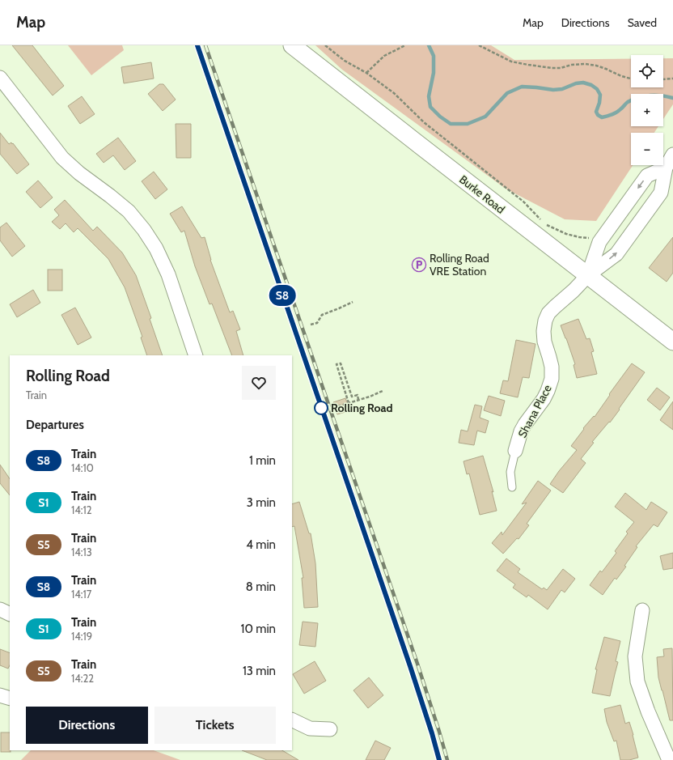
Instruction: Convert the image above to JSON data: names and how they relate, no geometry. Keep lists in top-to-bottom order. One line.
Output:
{"streets":{"street":["Burke Road","Shana Place"]},"crossings":[["Burke Road","Shana Place"]],"places":{"parking":["Rolling Road VRE Station"],"other":["Rolling Road"]},"page":{"header":"Map","nav":["Map","Directions","Saved"],"on_map":"S8","map_buttons":["+","−"],"heading":[["Rolling Road","Train"],"Departures"],"list":[{"mark":"S8","name":"Train","note":"14:10","value":"1 min"},{"mark":"S1","name":"Train","note":"14:12","value":"3 min"},{"mark":"S5","name":"Train","note":"14:13","value":"4 min"},{"mark":"S8","name":"Train","note":"14:17","value":"8 min"},{"mark":"S1","name":"Train","note":"14:19","value":"10 min"},{"mark":"S5","name":"Train","note":"14:22","value":"13 min"}],"buttons":["Directions","Tickets"]}}
